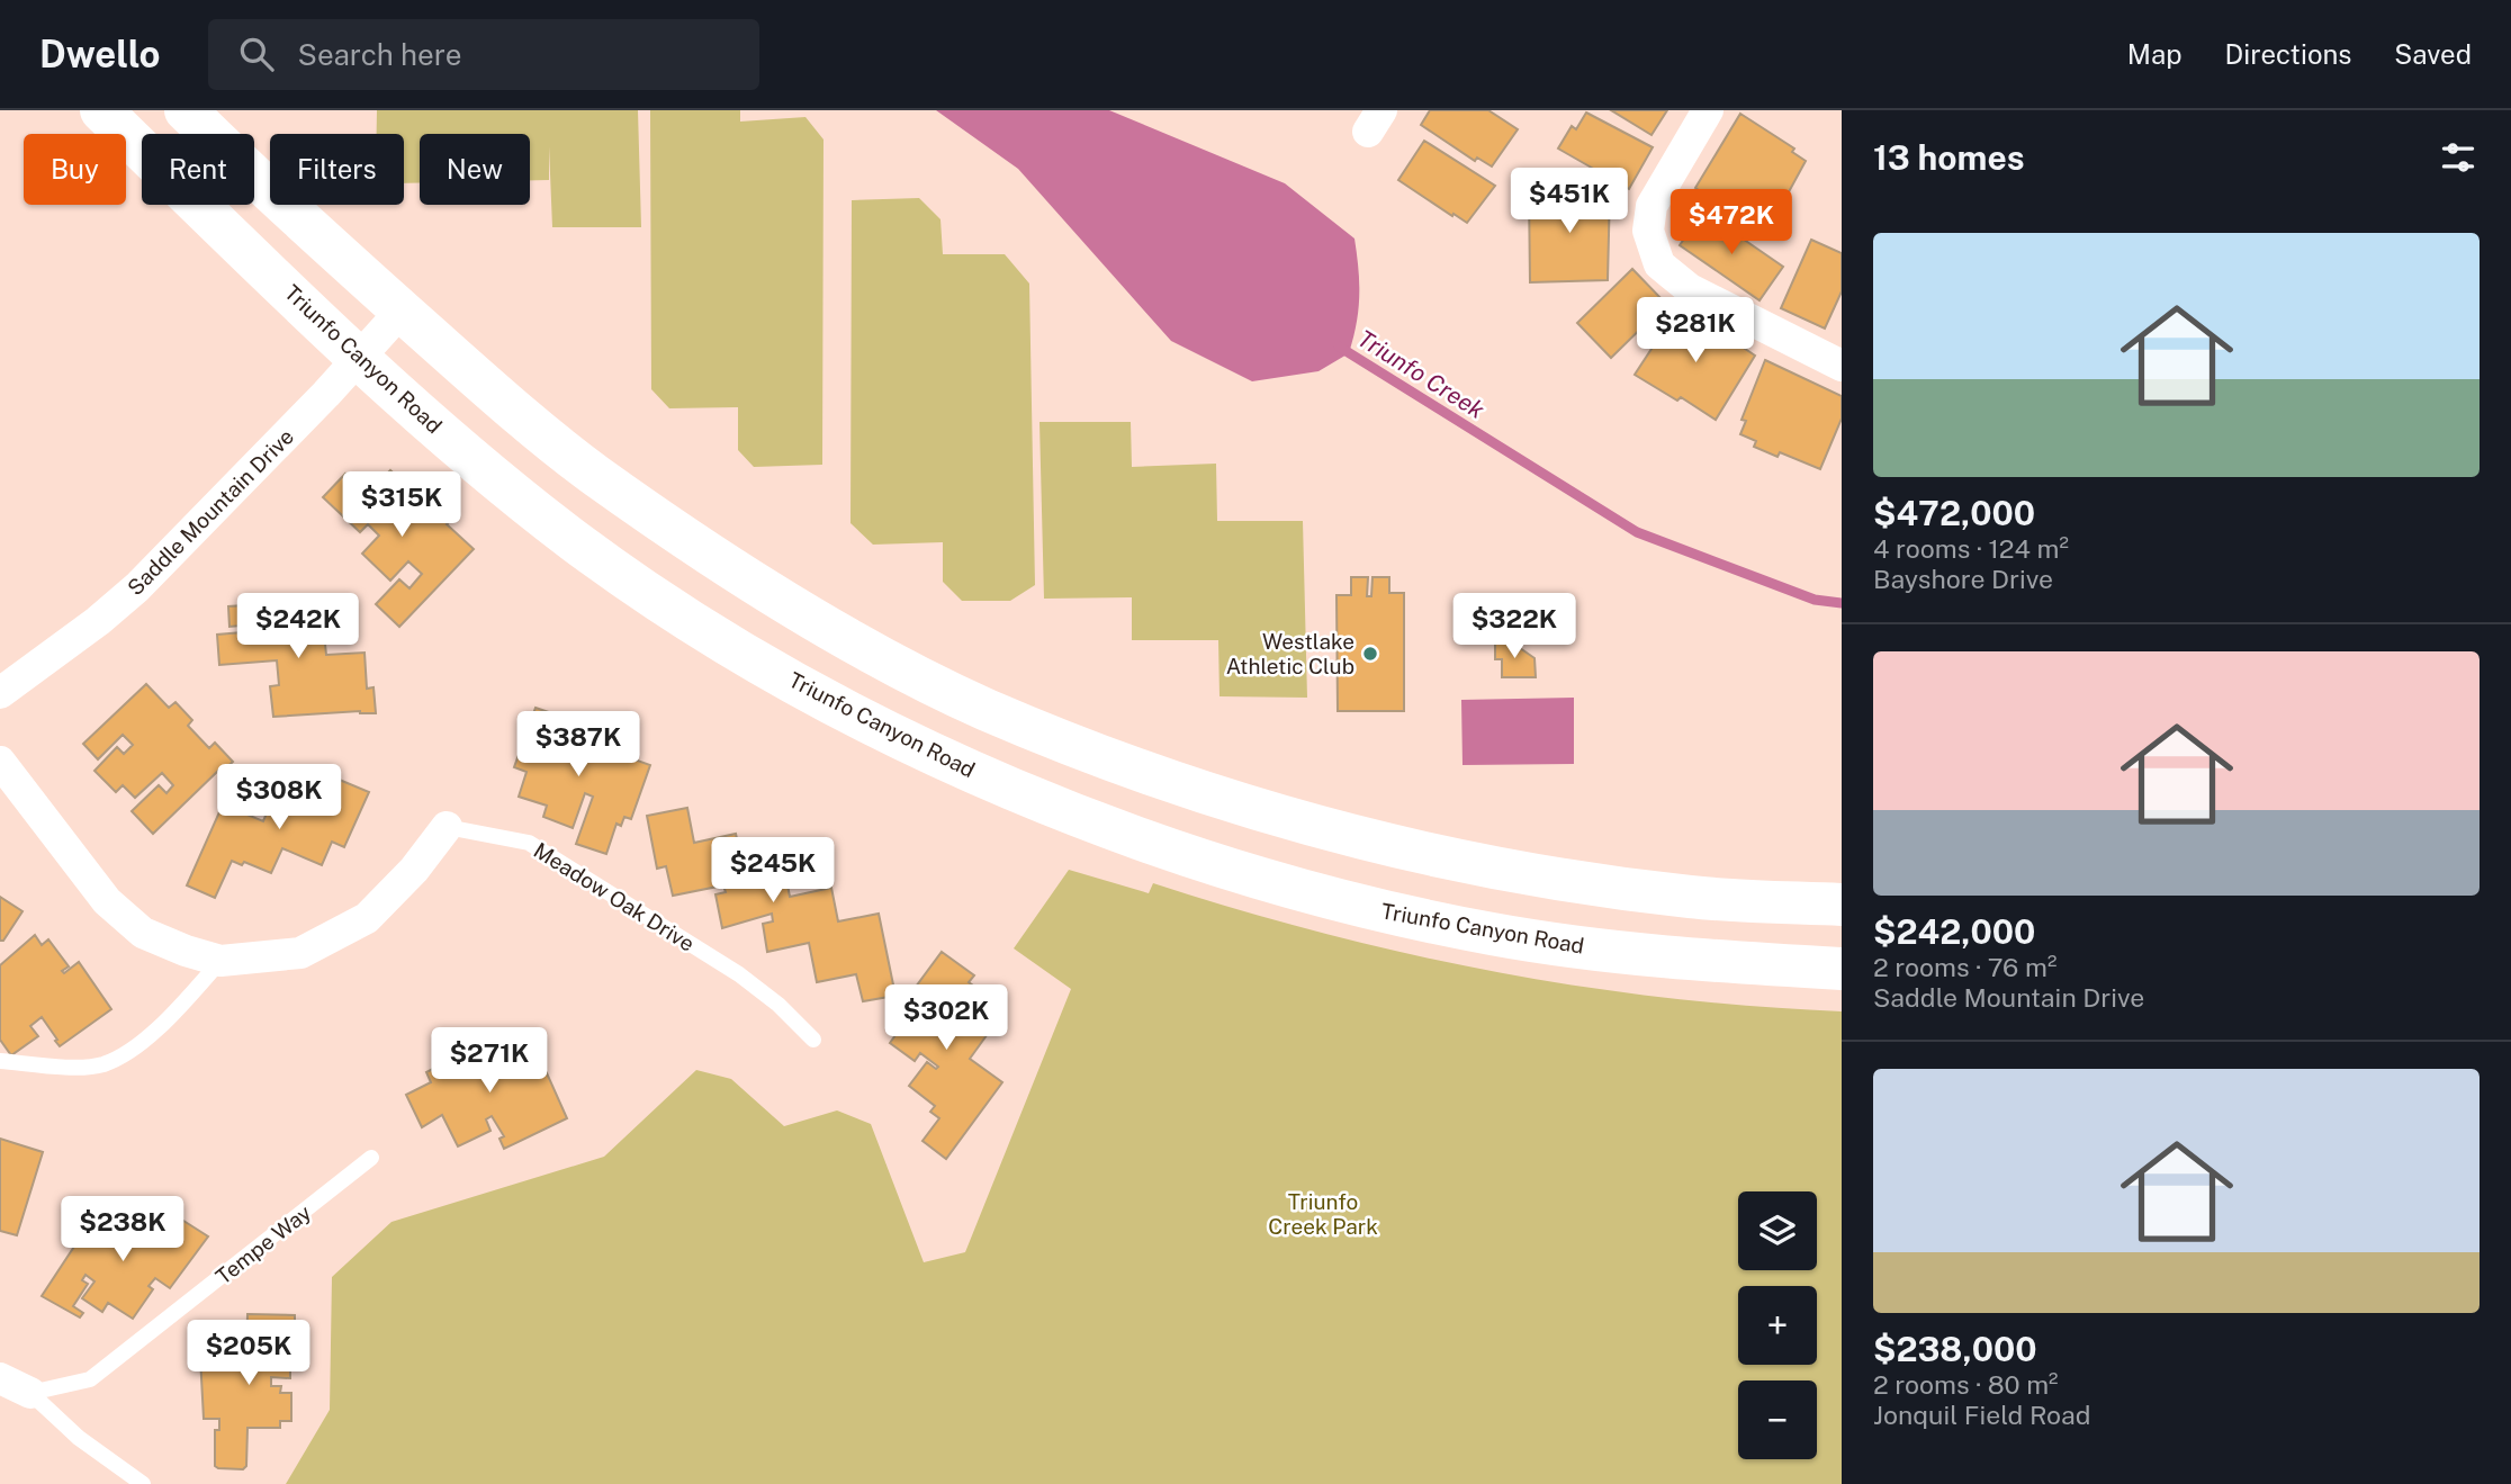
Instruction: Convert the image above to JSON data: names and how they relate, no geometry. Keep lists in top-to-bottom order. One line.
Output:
{"streets":{"street":["Triunfo Canyon Road","Saddle Mountain Drive","Meadow Oak Drive"],"lane":["Tempe Way"]},"crossings":[["Triunfo Canyon Road","Saddle Mountain Drive"]],"water":["Triunfo Creek"],"parks":["Triunfo Creek Park"],"places":["Westlake Athletic Club"],"page":{"header":"Dwello","search":"Search here","nav":["Map","Directions","Saved"],"heading":"13 homes","chip":["Buy","Rent","Filters","New"],"price":["$451K","$472K","$281K","$315K","$242K","$322K","$387K","$308K","$245K","$302K","$271K","$238K","$205K"],"list":[{"name":"$472,000","note":"4 rooms · 124 m² · Bayshore Drive"},{"name":"$242,000","note":"2 rooms · 76 m² · Saddle Mountain Drive"},{"name":"$238,000","note":"2 rooms · 80 m² · Jonquil Field Road"}],"map_buttons":["+","−"]}}
